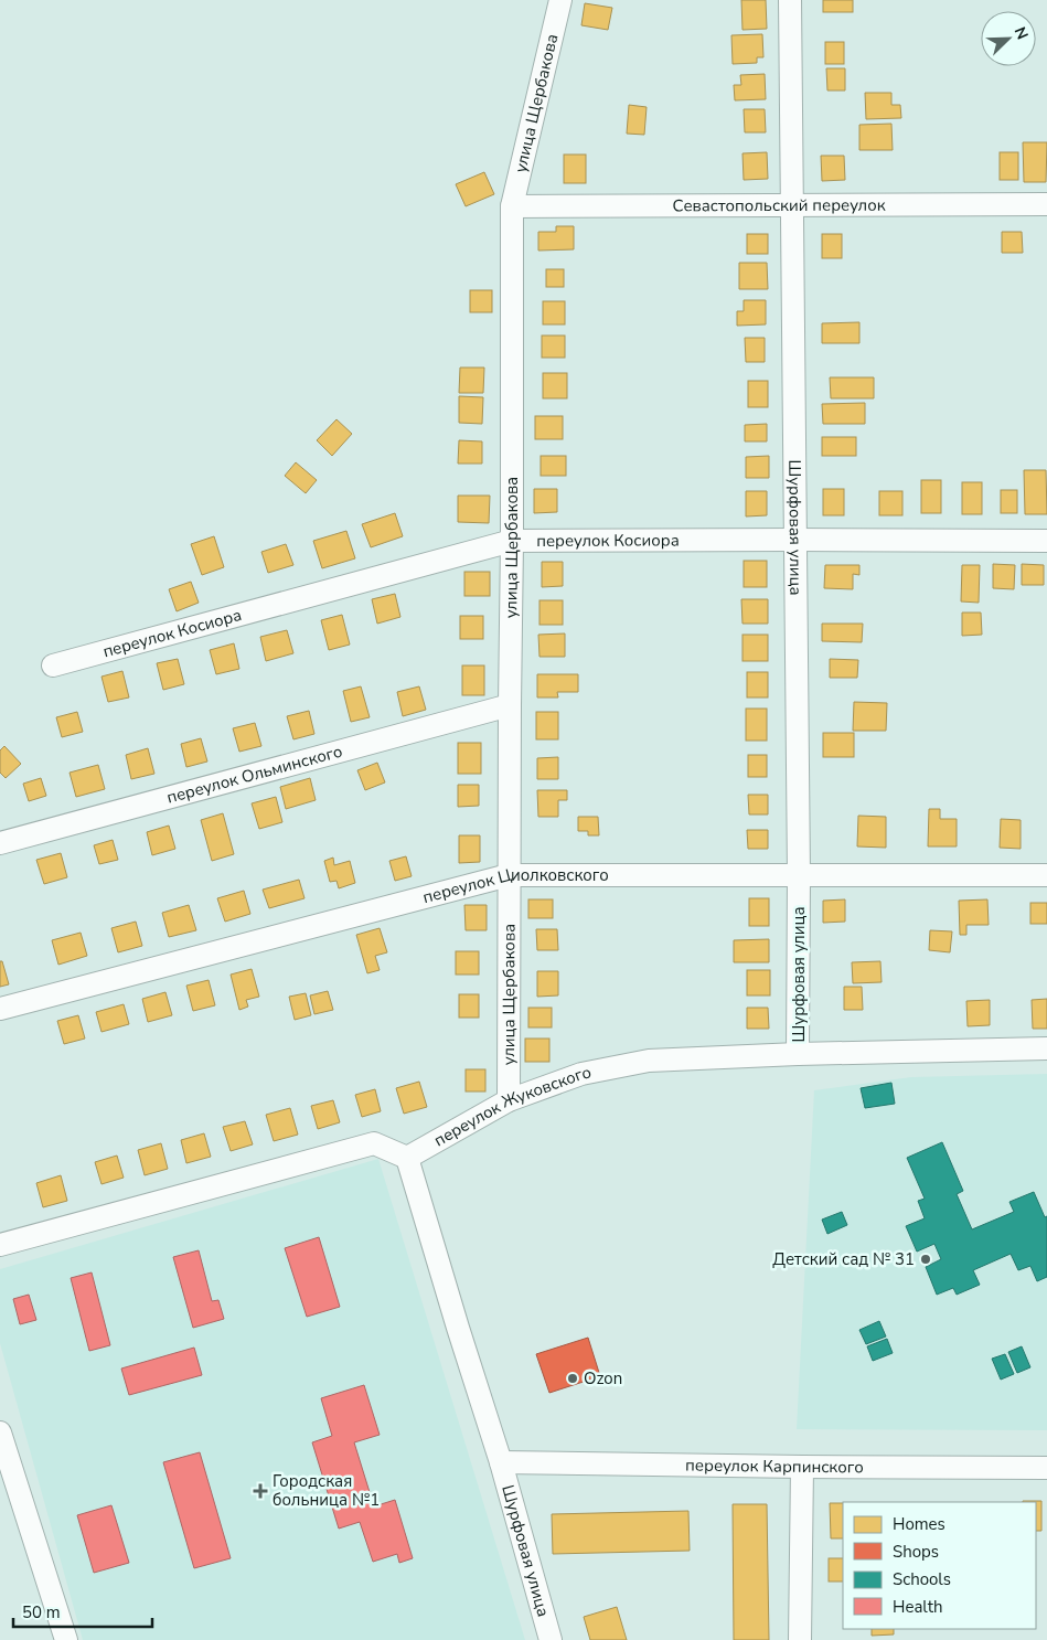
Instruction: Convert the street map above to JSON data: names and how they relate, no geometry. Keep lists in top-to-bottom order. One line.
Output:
{"streets":{"street":["улица Щербакова","Севастопольский переулок","Шурфовая улица","переулок Косиора","переулок Ольминского","переулок Циолковского","переулок Жуковского","переулок Карпинского"]},"crossings":[["улица Щербакова","Севастопольский переулок"],["улица Щербакова","переулок Косиора"],["улица Щербакова","переулок Ольминского"],["улица Щербакова","переулок Циолковского"],["улица Щербакова","переулок Жуковского"],["Севастопольский переулок","Шурфовая улица"],["Шурфовая улица","переулок Косиора"],["Шурфовая улица","переулок Циолковского"],["Шурфовая улица","переулок Жуковского"],["Шурфовая улица","переулок Карпинского"]],"places":{"other":["Детский сад № 31","Ozon"],"health":["Городская больница №1"]},"legend":["Homes","Shops","Schools","Health"],"scale_bar":"50 m","north":"top right"}
